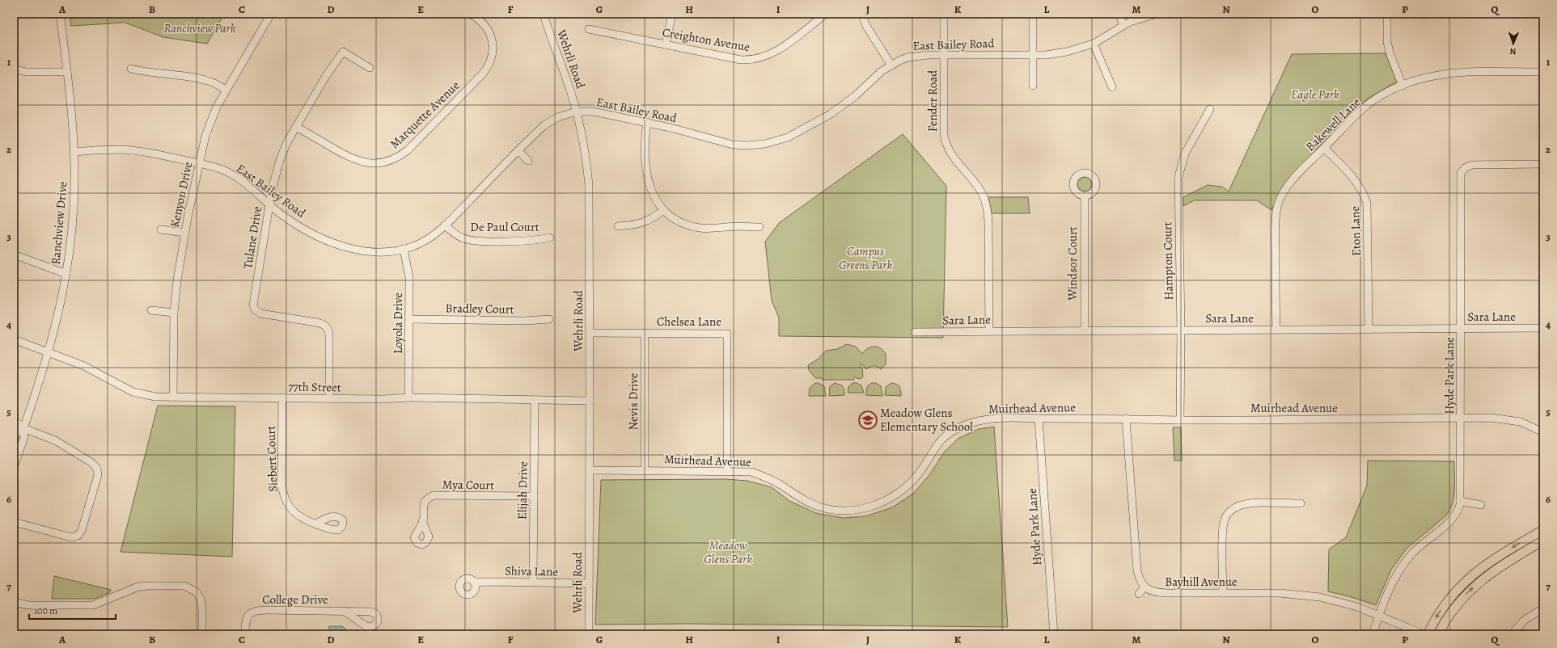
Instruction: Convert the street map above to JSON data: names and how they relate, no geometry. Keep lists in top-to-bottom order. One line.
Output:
{"streets":{"street":["Creighton Avenue","East Bailey Road","Wehrli Road","Fender Road","Marquette Avenue","Bakewell Lane","Kenyon Drive","Ranchview Drive","De Paul Court","Eton Lane","Tulane Drive","Hampton Court","Windsor Court","Bradley Court","Sara Lane","Chelsea Lane","Loyola Drive","Hyde Park Lane","77th Street","Nevis Drive","Muirhead Avenue","Siebert Court","Mya Court","Elijah Drive","Shiva Lane","Bayhill Avenue","College Drive"]},"crossings":[["East Bailey Road","Wehrli Road"],["East Bailey Road","Fender Road"],["East Bailey Road","Kenyon Drive"],["East Bailey Road","Ranchview Drive"],["East Bailey Road","De Paul Court"],["East Bailey Road","Tulane Drive"],["East Bailey Road","Loyola Drive"],["Wehrli Road","Chelsea Lane"],["Wehrli Road","77th Street"],["Wehrli Road","Muirhead Avenue"],["Wehrli Road","Shiva Lane"],["Fender Road","Sara Lane"],["Marquette Avenue","Tulane Drive"],["Bakewell Lane","Eton Lane"],["Bakewell Lane","Sara Lane"],["Kenyon Drive","77th Street"],["Ranchview Drive","77th Street"],["Eton Lane","Sara Lane"],["Tulane Drive","77th Street"],["Hampton Court","Sara Lane"],["Hampton Court","Muirhead Avenue"],["Windsor Court","Sara Lane"],["Bradley Court","Loyola Drive"],["Sara Lane","Hyde Park Lane"],["Chelsea Lane","Nevis Drive"],["Chelsea Lane","Muirhead Avenue"],["Loyola Drive","77th Street"],["Hyde Park Lane","Muirhead Avenue"],["Hyde Park Lane","Bayhill Avenue"],["77th Street","Siebert Court"],["77th Street","Elijah Drive"],["Nevis Drive","Muirhead Avenue"],["Mya Court","Elijah Drive"],["Elijah Drive","Shiva Lane"]],"parks":["Ranchview Park","Eagle Park","Campus Greens Park","Meadow Glens Park"],"places":{"school or university":["Meadow Glens Elementary School"]},"scale_bar":"100 m","north":"bottom","grid":{"columns":["A","B","C","D","E","F","G","H","I","J","K","L","M","N","O","P","Q"],"rows":["1","2","3","4","5","6","7"]}}
